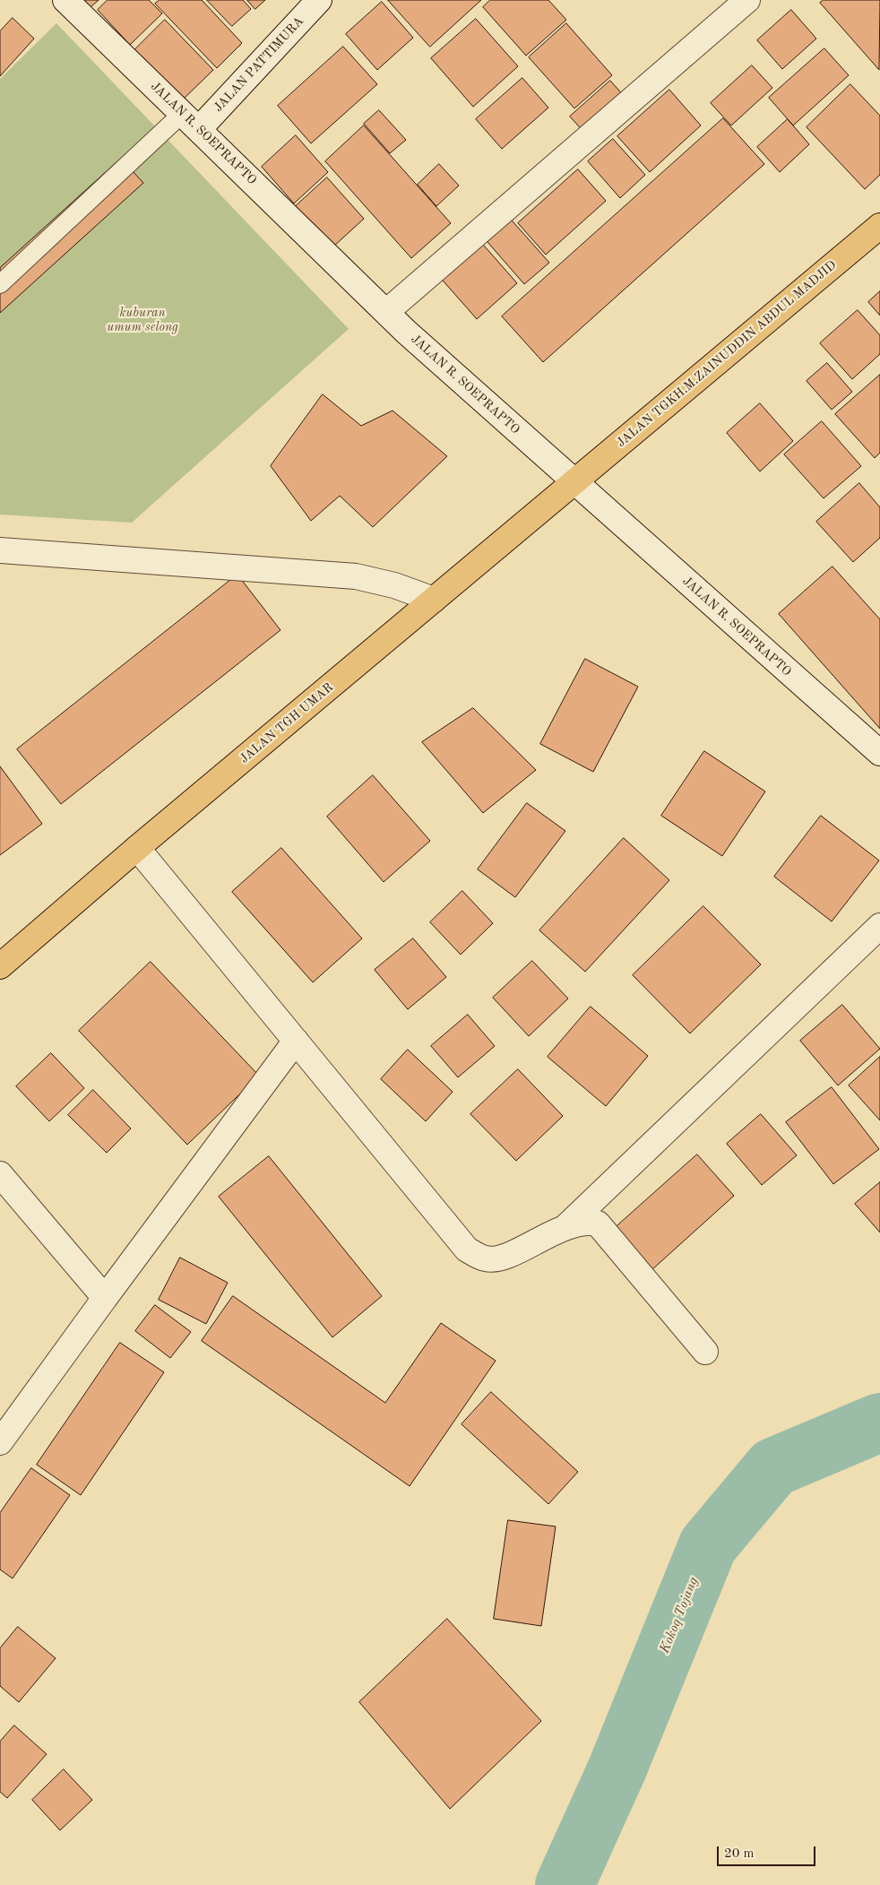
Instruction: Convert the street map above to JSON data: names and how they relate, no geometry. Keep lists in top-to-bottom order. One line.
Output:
{"streets":{"main road":["JALAN TGKH.M.ZAINUDDIN ABDUL MADJID","JALAN TGH UMAR"],"street":["JALAN PATTIMURA","JALAN R. SOEPRAPTO"]},"crossings":[["JALAN PATTIMURA","JALAN R. SOEPRAPTO"],["JALAN R. SOEPRAPTO","JALAN TGKH.M.ZAINUDDIN ABDUL MADJID"],["JALAN R. SOEPRAPTO","JALAN TGH UMAR"],["JALAN TGKH.M.ZAINUDDIN ABDUL MADJID","JALAN TGH UMAR"]],"water":["Kokoq Tojang"],"parks":["kuburan umum selong"],"scale_bar":"20 m"}
